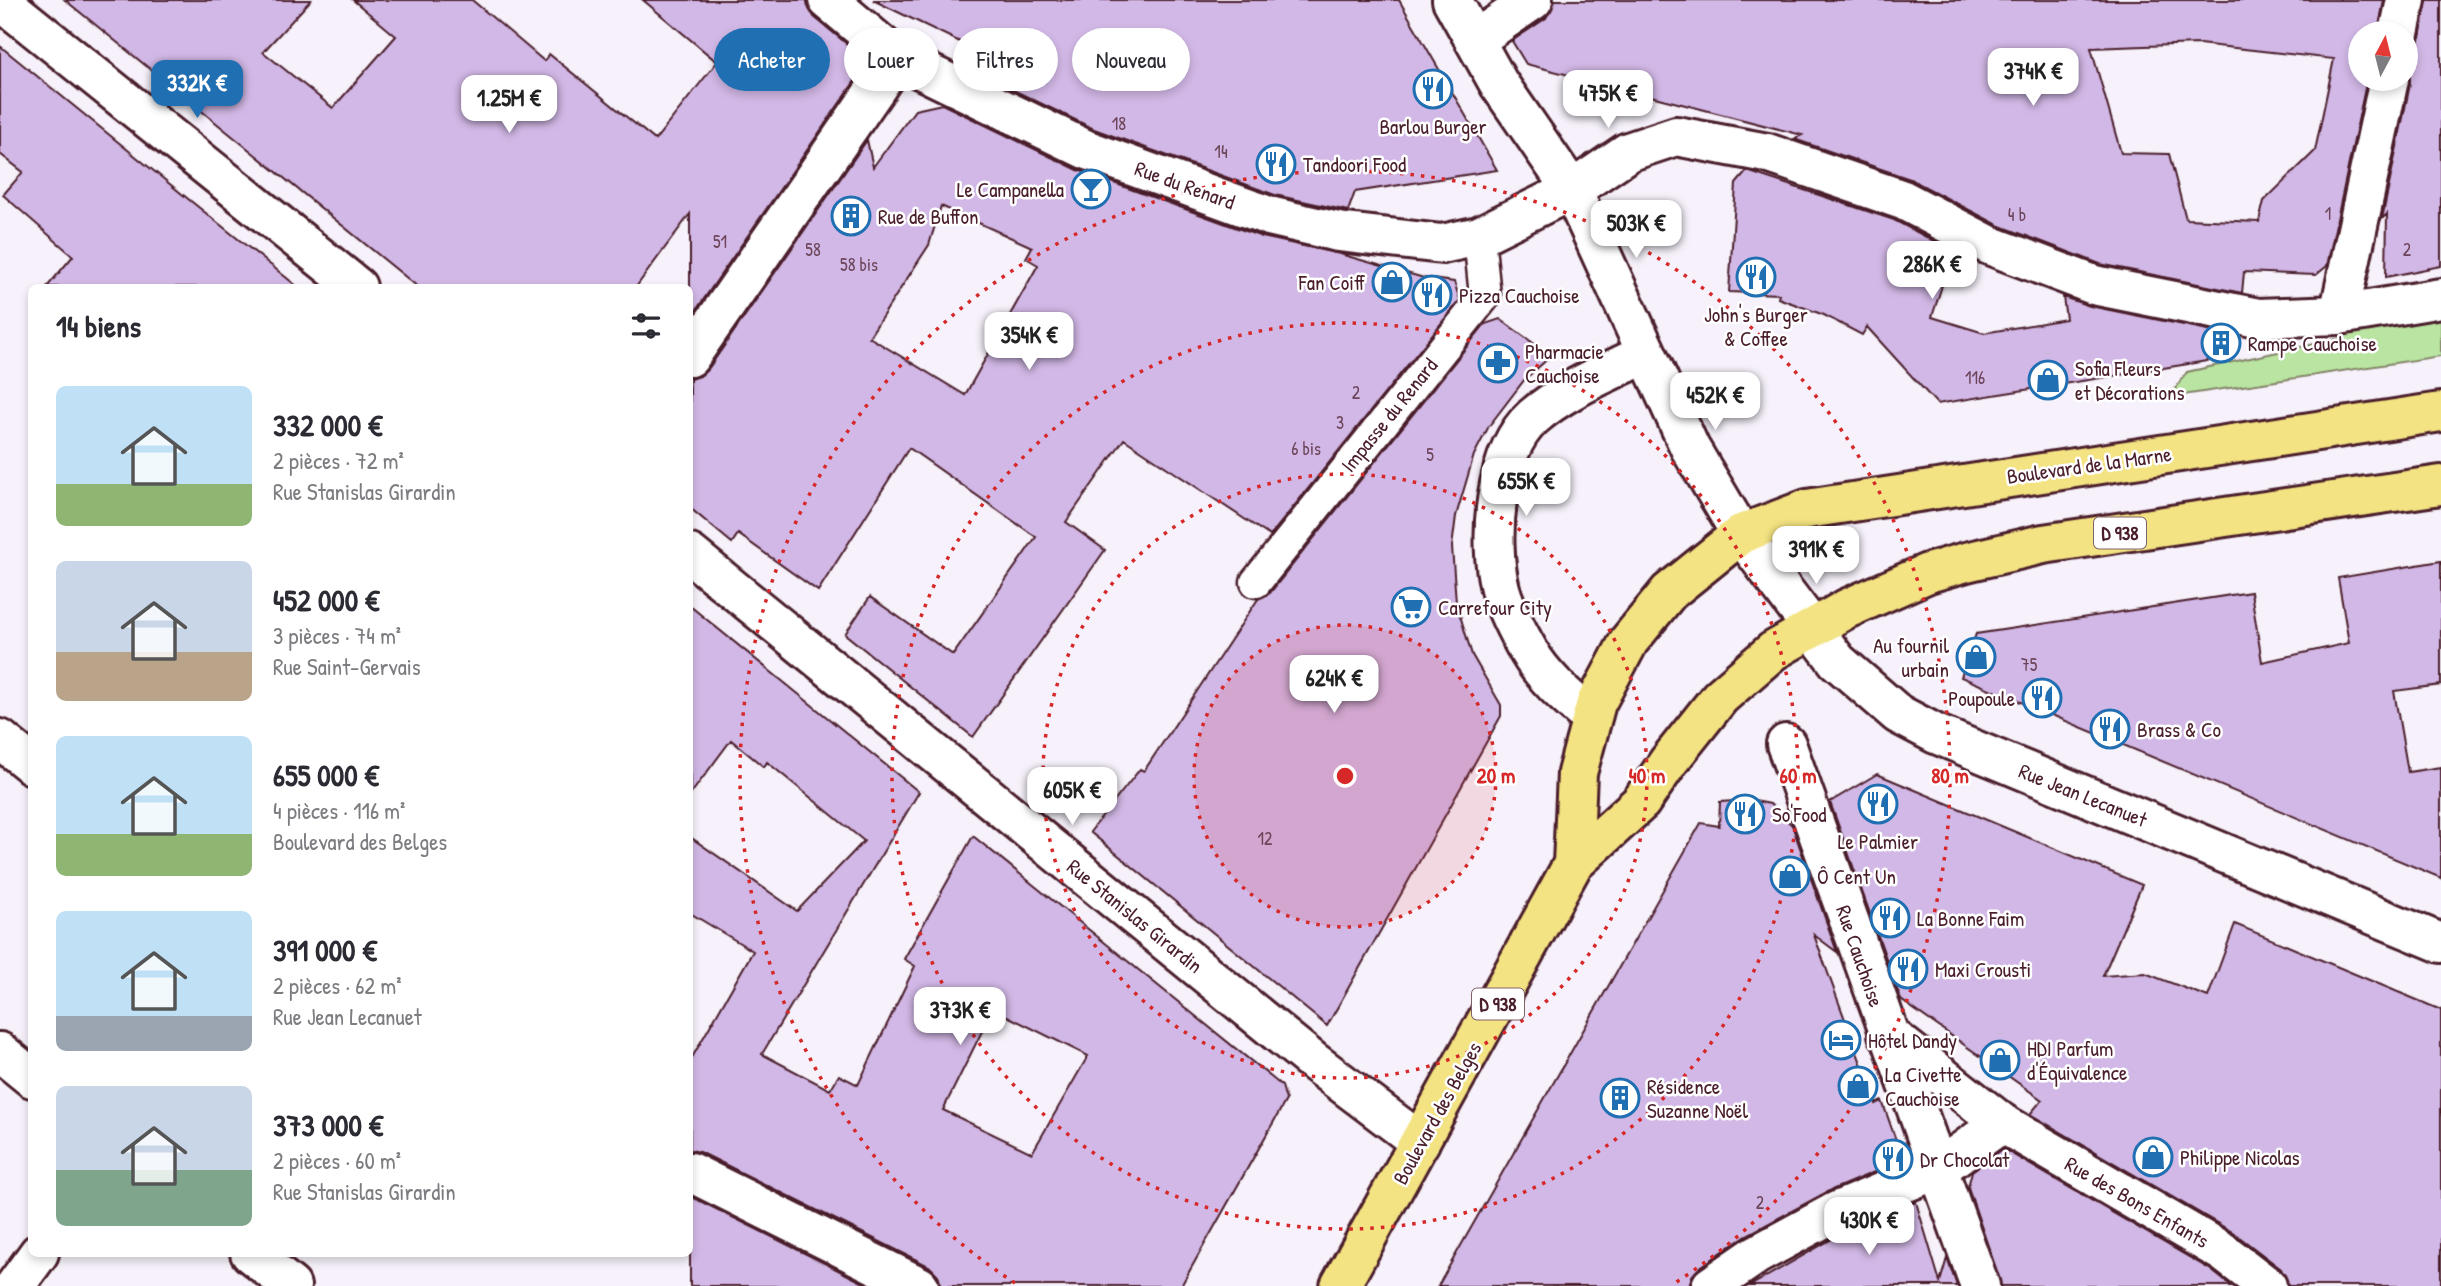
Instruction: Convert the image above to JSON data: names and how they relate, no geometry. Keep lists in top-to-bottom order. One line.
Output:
{"streets":{"main road":["Boulevard de la Marne","D 938","Boulevard des Belges"],"street":["Rue du Renard","Rue Jean Lecanuet","Rue Stanislas Girardin","Rue Cauchoise","Rue des Bons Enfants"],"lane":["Impasse du Renard"]},"crossings":[["Rue du Renard","Impasse du Renard"],["Rue du Renard","Rue Jean Lecanuet"],["Boulevard de la Marne","Rue Jean Lecanuet"],["Boulevard de la Marne","Boulevard des Belges"],["D 938","Rue Jean Lecanuet"],["D 938","Boulevard des Belges"],["Rue Jean Lecanuet","Boulevard des Belges"],["Rue Stanislas Girardin","Boulevard des Belges"],["Rue Cauchoise","Rue des Bons Enfants"]],"places":{"restaurant":["Barlou Burger","Tandoori Food","John's Burger & Coffee","Pizza Cauchoise","Poupoule","Brass & Co","Le Palmier","So'Food","La Bonne Faim","Maxi Crousti","Dr Chocolat"],"bar":["Le Campanella"],"building":["Rue de Buffon","Rampe Cauchoise","Résidence Suzanne Noël"],"shop":["Fan Coiff","Sofia Fleurs et Décorations","Au fournil urbain","Ô Cent Un","HDI Parfum d'Équivalence","La Civette Cauchoise","Philippe Nicolas"],"pharmacy":["Pharmacie Cauchoise"],"supermarket":["Carrefour City"],"hotel":["Hôtel Dandy"]},"house_numbers":["18","14","1","4 b","51","58","2","58 bis","116","2","3","6 bis","5","75","12","2"],"north":"top","page":{"chip":["Acheter","Louer","Filtres","Nouveau"],"price":["374K €","332K €","475K €","1.25M €","503K €","286K €","354K €","452K €","655K €","391K €","624K €","605K €","373K €","430K €"],"heading":"14 biens","list":[{"name":"332 000 €","note":"2 pièces · 72 m² · Rue Stanislas Girardin"},{"name":"452 000 €","note":"3 pièces · 74 m² · Rue Saint-Gervais"},{"name":"655 000 €","note":"4 pièces · 116 m² · Boulevard des Belges"},{"name":"391 000 €","note":"2 pièces · 62 m² · Rue Jean Lecanuet"},{"name":"373 000 €","note":"2 pièces · 60 m² · Rue Stanislas Girardin"}]},"rings":["20 m","40 m","60 m","80 m"]}
